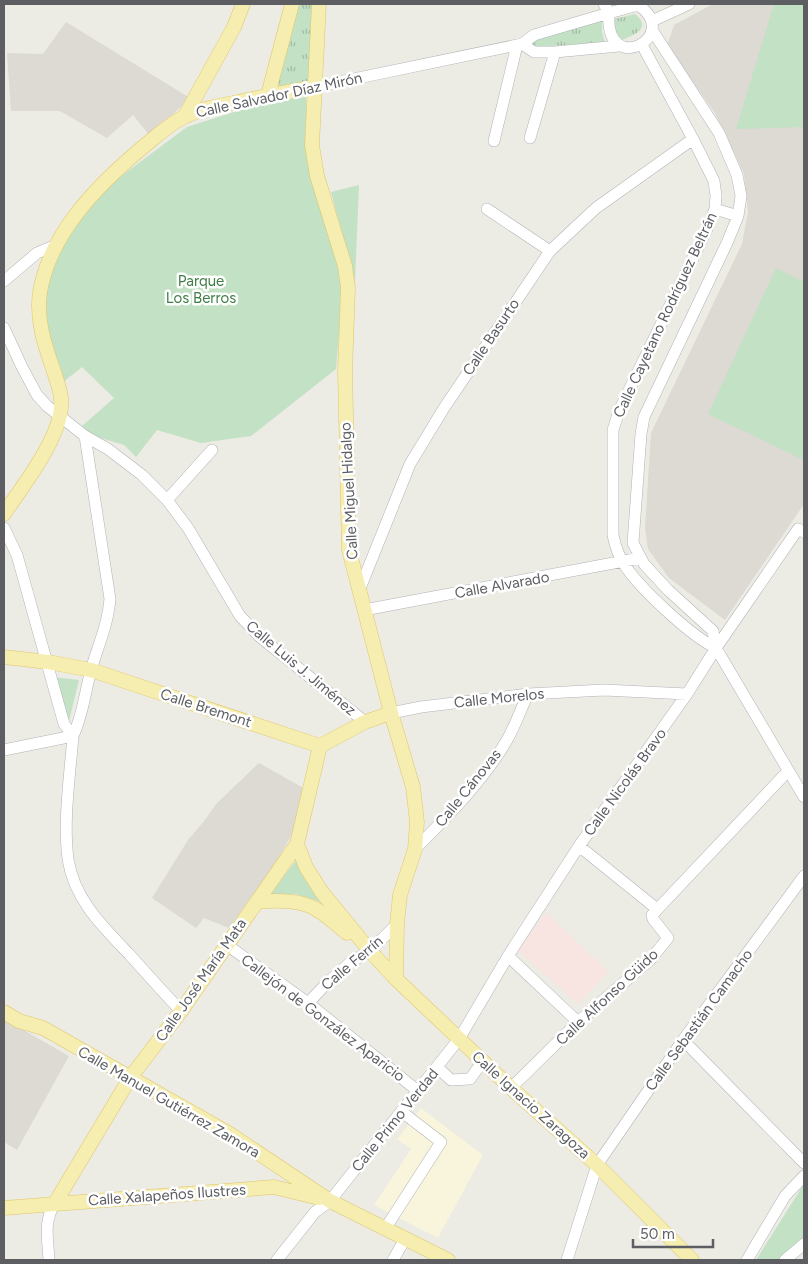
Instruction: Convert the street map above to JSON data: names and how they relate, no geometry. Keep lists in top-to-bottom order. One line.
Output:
{"streets":{"main road":["Calle Salvador Díaz Mirón","Calle Miguel Hidalgo","Calle Morelos","Calle Bremont","Calle José María Mata","Calle Manuel Gutiérrez Zamora","Calle Ignacio Zaragoza","Calle Xalapeños Ilustres"],"street":["Calle Cayetano Rodríguez Beltrán","Calle Basurto","Calle Alvarado","Calle Luis J. Jiménez","Calle Nicolás Bravo","Calle Cánovas","Calle Ferrín","Calle Alfonso Güido","Callejón de González Aparicio","Calle Sebastián Camacho","Calle Primo Verdad"]},"crossings":[["Calle Salvador Díaz Mirón","Calle Cayetano Rodríguez Beltrán"],["Calle Salvador Díaz Mirón","Calle Miguel Hidalgo"],["Calle Salvador Díaz Mirón","Calle Luis J. Jiménez"],["Calle Cayetano Rodríguez Beltrán","Calle Basurto"],["Calle Cayetano Rodríguez Beltrán","Calle Alvarado"],["Calle Cayetano Rodríguez Beltrán","Calle Nicolás Bravo"],["Calle Basurto","Calle Miguel Hidalgo"],["Calle Miguel Hidalgo","Calle Alvarado"],["Calle Miguel Hidalgo","Calle Morelos"],["Calle Miguel Hidalgo","Calle Cánovas"],["Calle Miguel Hidalgo","Calle Ferrín"],["Calle Miguel Hidalgo","Calle Ignacio Zaragoza"],["Calle Luis J. Jiménez","Calle Morelos"],["Calle Morelos","Calle Bremont"],["Calle Morelos","Calle Nicolás Bravo"],["Calle Morelos","Calle Cánovas"],["Calle Morelos","Calle José María Mata"],["Calle Bremont","Calle José María Mata"],["Calle Nicolás Bravo","Calle Ignacio Zaragoza"],["Calle Nicolás Bravo","Calle Primo Verdad"],["Calle Ferrín","Callejón de González Aparicio"],["Calle Ferrín","Calle Ignacio Zaragoza"],["Calle José María Mata","Callejón de González Aparicio"],["Calle José María Mata","Calle Manuel Gutiérrez Zamora"],["Calle José María Mata","Calle Ignacio Zaragoza"],["Calle José María Mata","Calle Xalapeños Ilustres"],["Calle Alfonso Güido","Calle Ignacio Zaragoza"],["Callejón de González Aparicio","Calle Primo Verdad"],["Calle Sebastián Camacho","Calle Ignacio Zaragoza"],["Calle Manuel Gutiérrez Zamora","Calle Primo Verdad"],["Calle Manuel Gutiérrez Zamora","Calle Xalapeños Ilustres"],["Calle Ignacio Zaragoza","Calle Primo Verdad"],["Calle Primo Verdad","Calle Xalapeños Ilustres"]],"parks":["Parque Los Berros"],"scale_bar":"50 m"}
